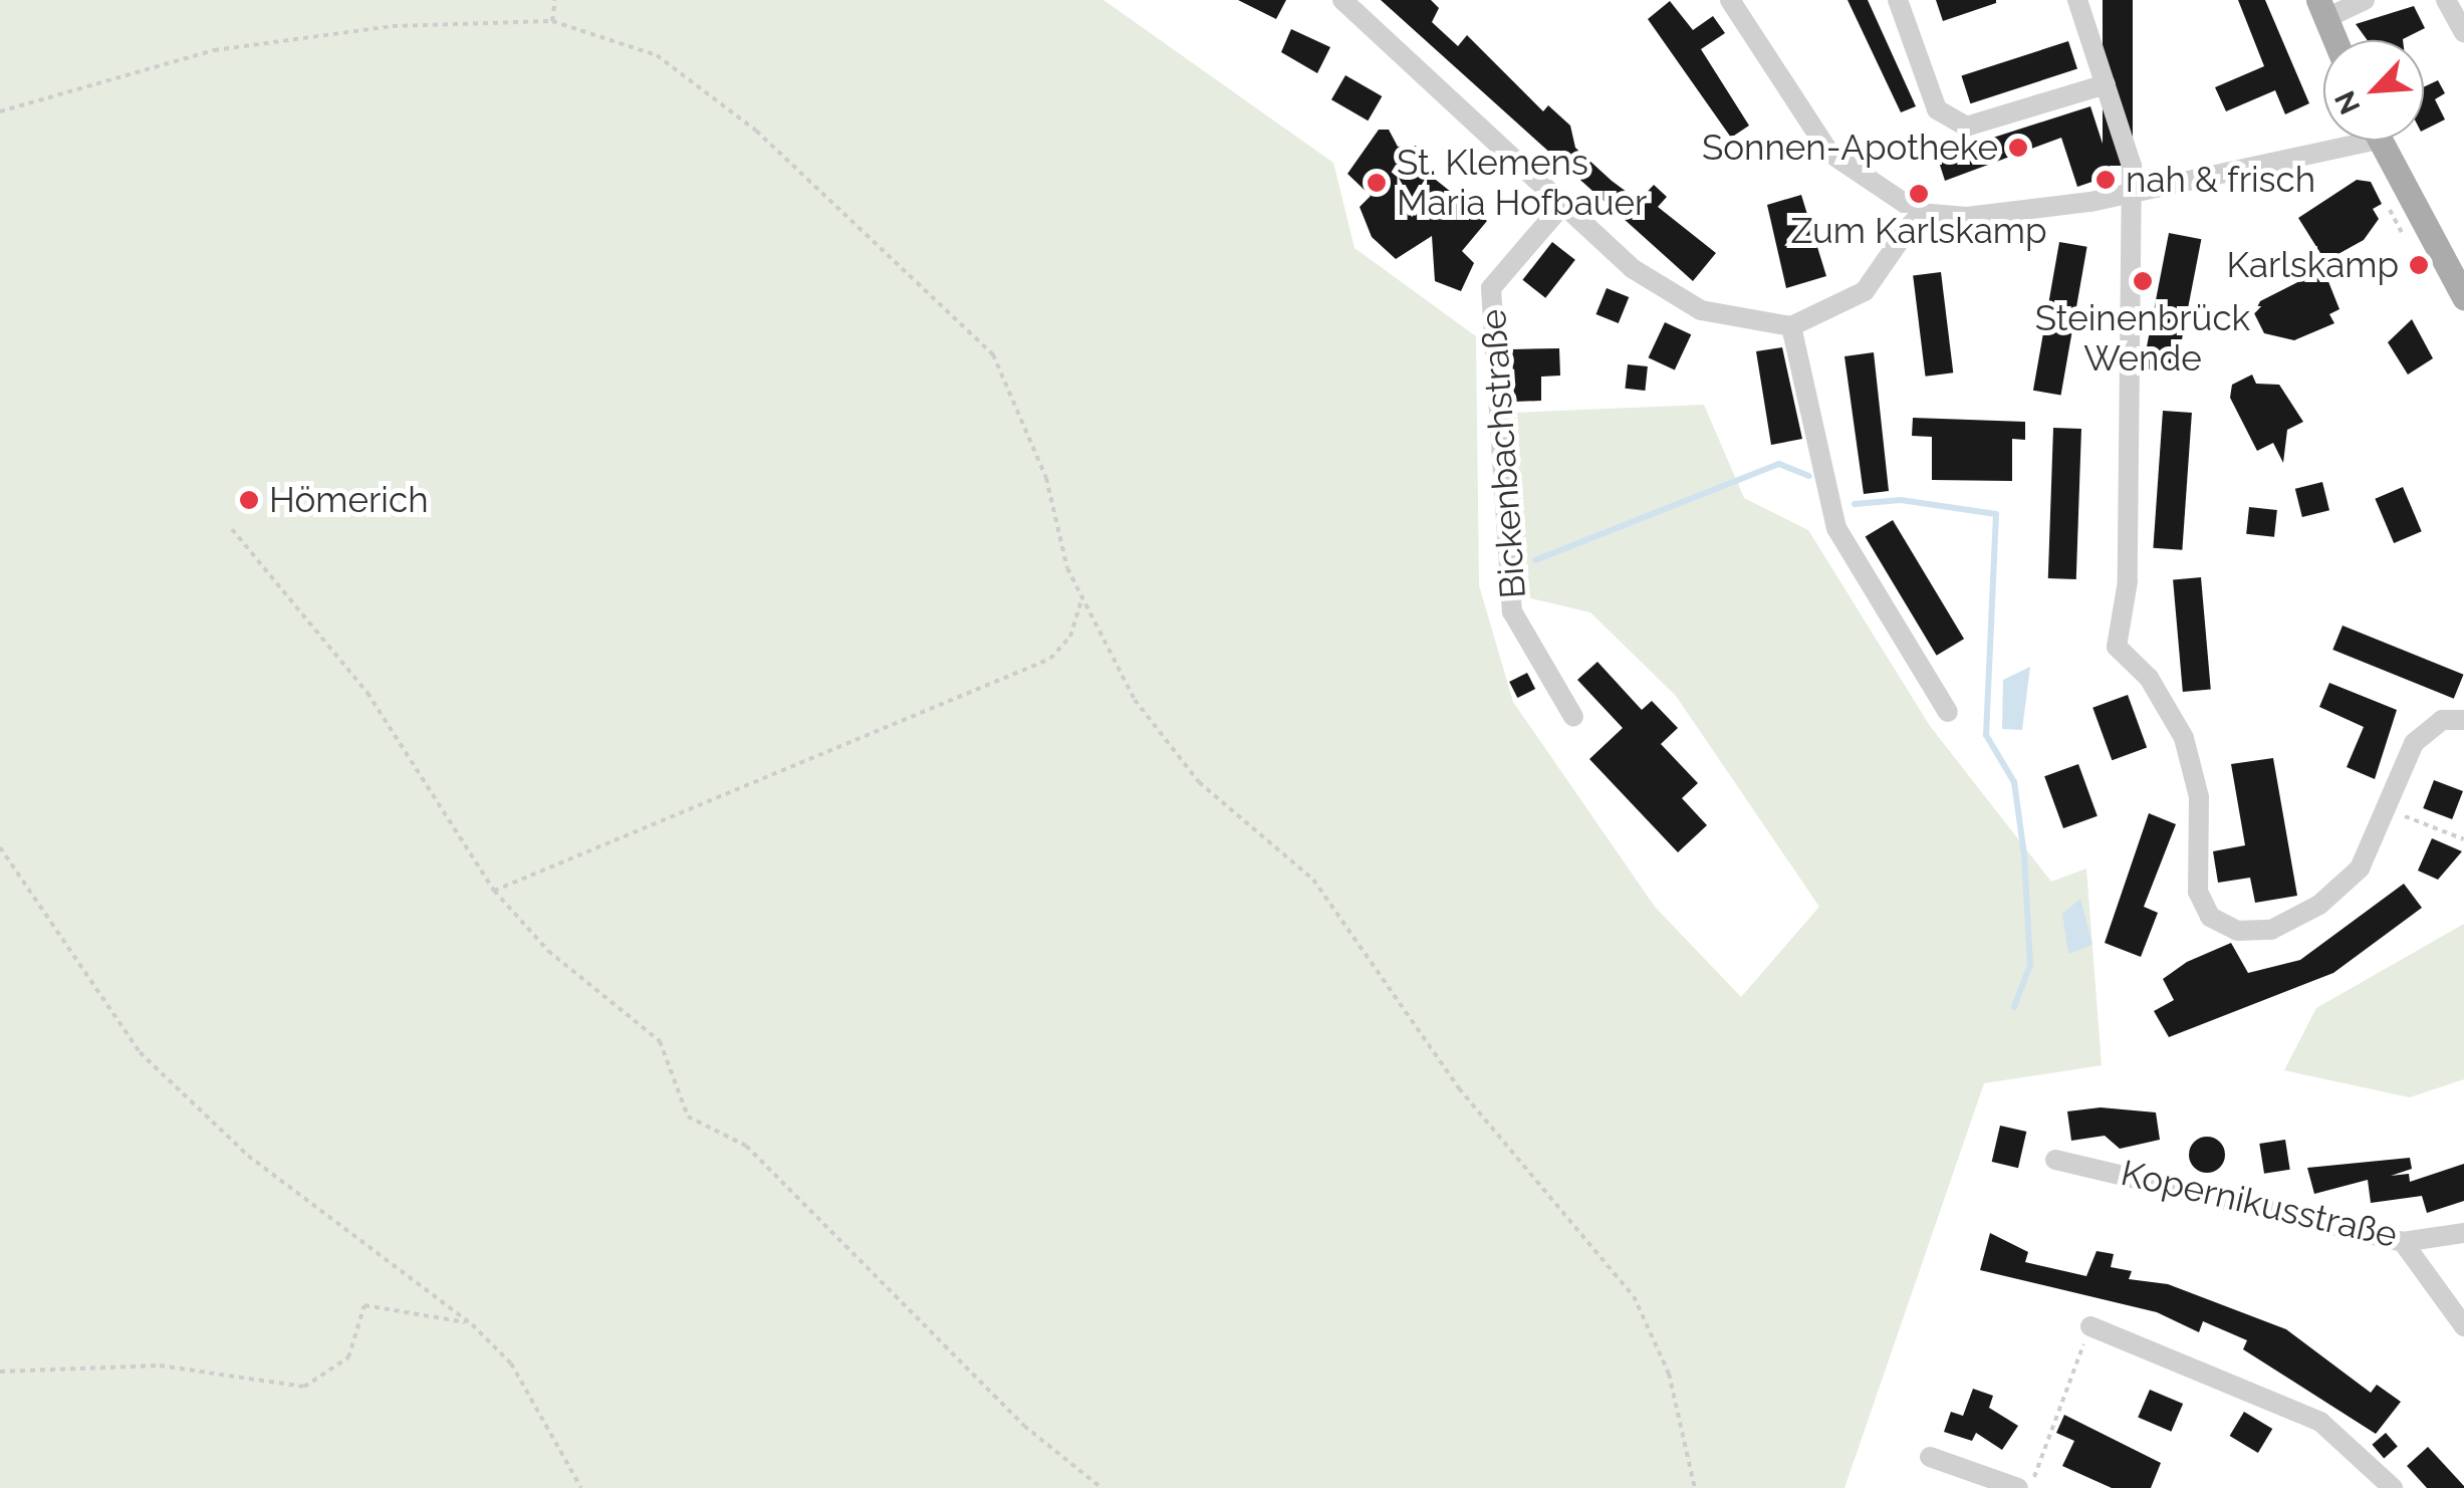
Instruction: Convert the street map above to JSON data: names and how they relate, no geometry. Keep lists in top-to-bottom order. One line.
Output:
{"streets":{"street":["Bickenbachstraße","Kopernikusstraße"]},"places":["Sonnen-Apotheke","nah & frisch","St. Klemens Maria Hofbauer","Zum Karlskamp","Karlskamp","Steinenbrück Wende","Hömerich"],"north":"bottom left"}
